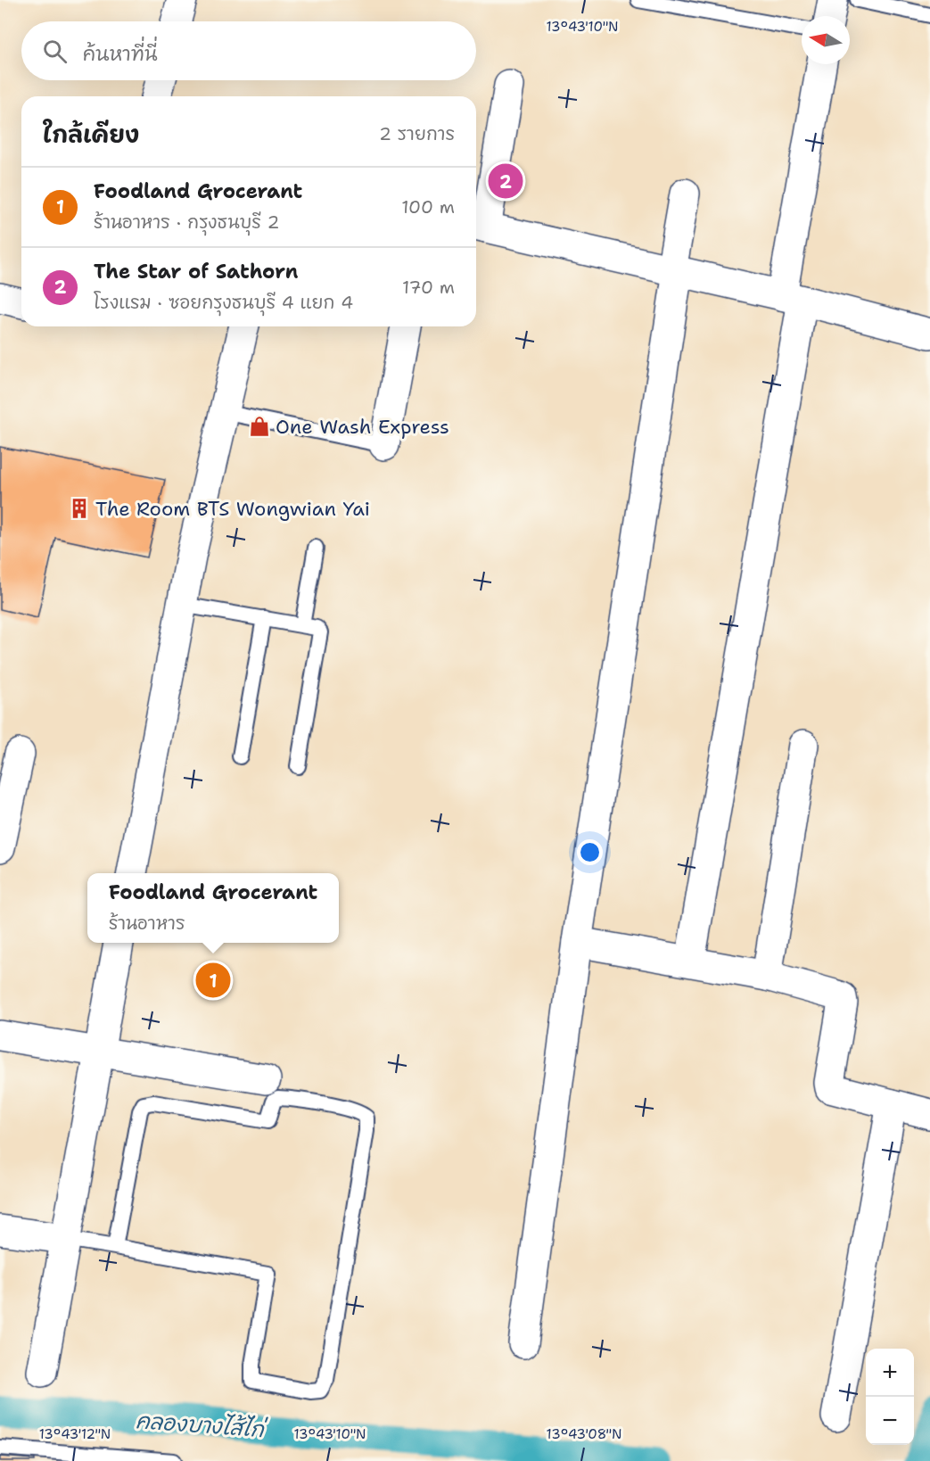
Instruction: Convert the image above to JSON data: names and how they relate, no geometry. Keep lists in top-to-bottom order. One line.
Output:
{"water":["คลองบางไส้ไก่"],"places":{"shop":["One Wash Express"],"building":["The Room BTS Wongwian Yai"]},"north":"left","page":{"search":"ค้นหาที่นี่","heading":["ใกล้เคียง","2 รายการ"],"pins":["2","1"],"list":[{"mark":"1","name":"Foodland Grocerant","note":"ร้านอาหาร · กรุงธนบุรี 2","value":"100 m"},{"mark":"2","name":"The Star of Sathorn","note":"โรงแรม · ซอยกรุงธนบุรี 4 แยก 4","value":"170 m"}],"popup":["Foodland Grocerant","ร้านอาหาร"],"map_buttons":["+","−"]},"coordinates":["13°43'10\"N","13°43'12\"N","13°43'08\"N"]}
